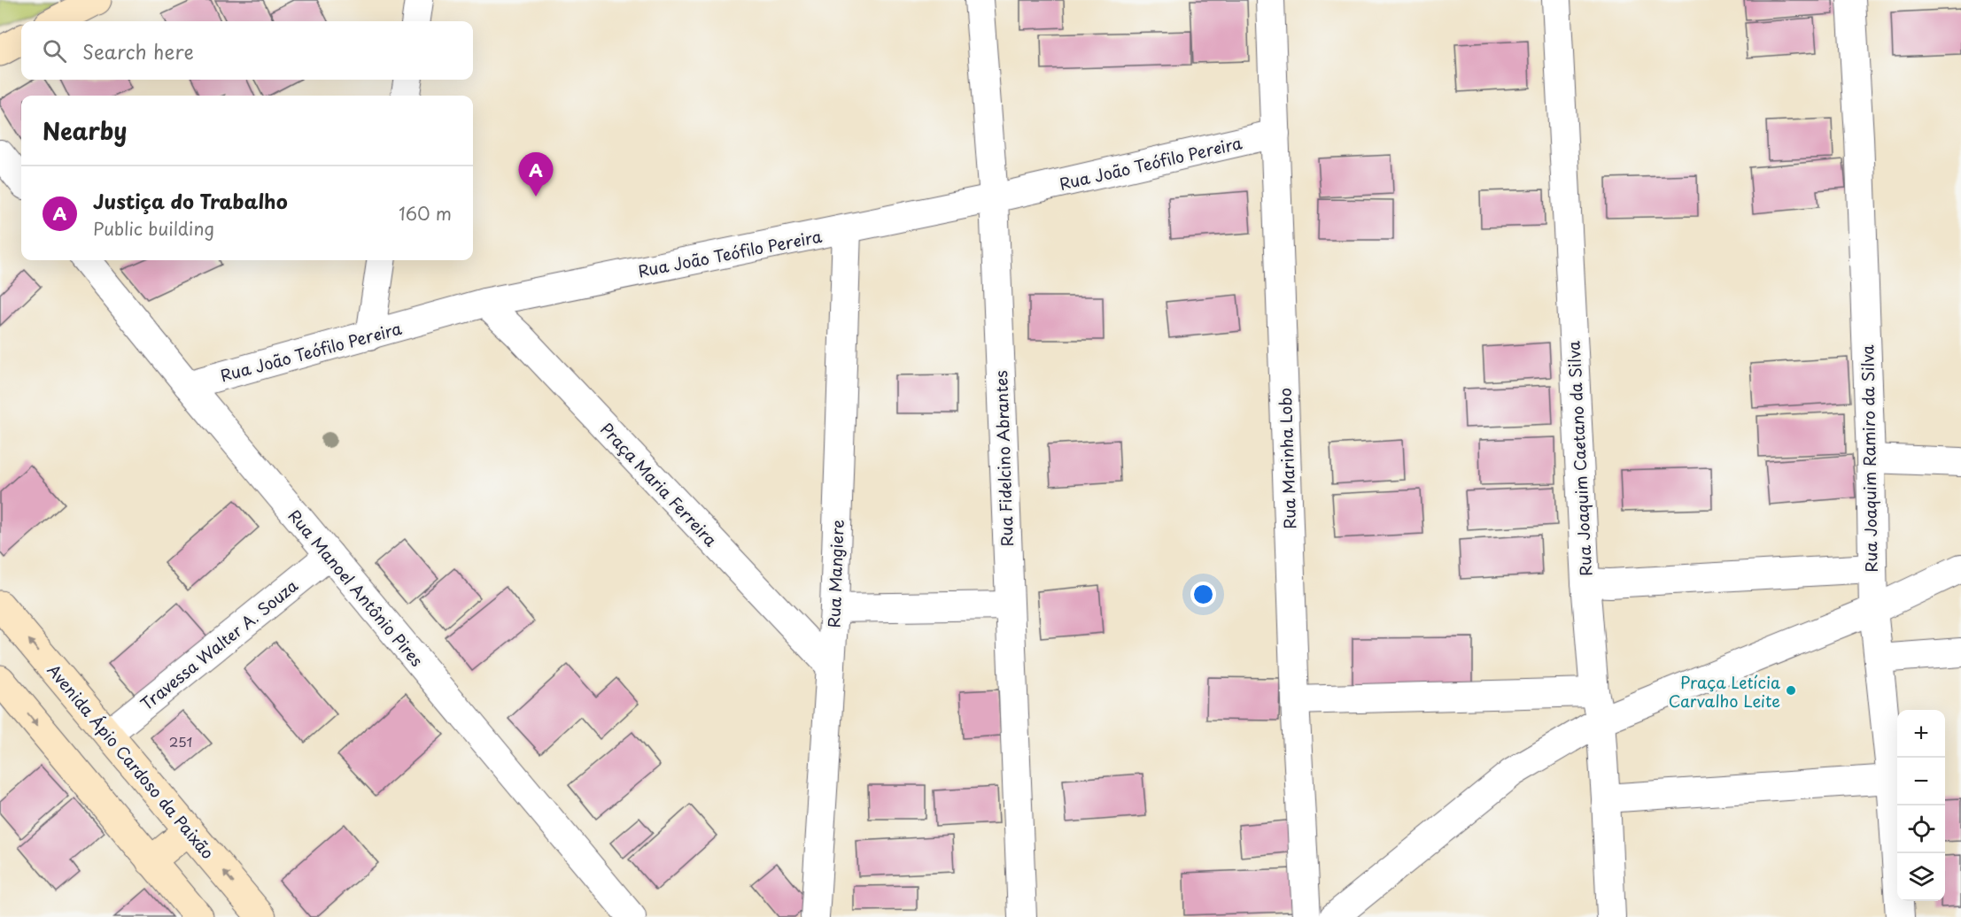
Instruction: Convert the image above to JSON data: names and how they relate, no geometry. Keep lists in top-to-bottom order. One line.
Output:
{"streets":{"main road":["Avenida Ápio Cardoso da Paixão"],"street":["Rua João Teófilo Pereira","Rua Fidelcino Abrantes","Rua Marinha Lobo","Rua Joaquim Caetano da Silva","Rua Joaquim Ramiro da Silva","Praça Maria Ferreira","Rua Mangiere","Rua Manoel Antônio Pires","Travessa Walter A. Souza"]},"crossings":[["Rua João Teófilo Pereira","Rua Fidelcino Abrantes"],["Rua João Teófilo Pereira","Rua Marinha Lobo"],["Rua João Teófilo Pereira","Praça Maria Ferreira"],["Rua João Teófilo Pereira","Rua Mangiere"],["Rua João Teófilo Pereira","Rua Manoel Antônio Pires"],["Praça Maria Ferreira","Rua Mangiere"],["Rua Manoel Antônio Pires","Travessa Walter A. Souza"],["Travessa Walter A. Souza","Avenida Ápio Cardoso da Paixão"]],"places":["Praça Letícia Carvalho Leite"],"house_numbers":["251"],"page":{"search":"Search here","heading":"Nearby","pins":"A","list":[{"mark":"A","name":"Justiça do Trabalho","note":"Public building","value":"160 m"}],"map_buttons":["+","−"]}}
